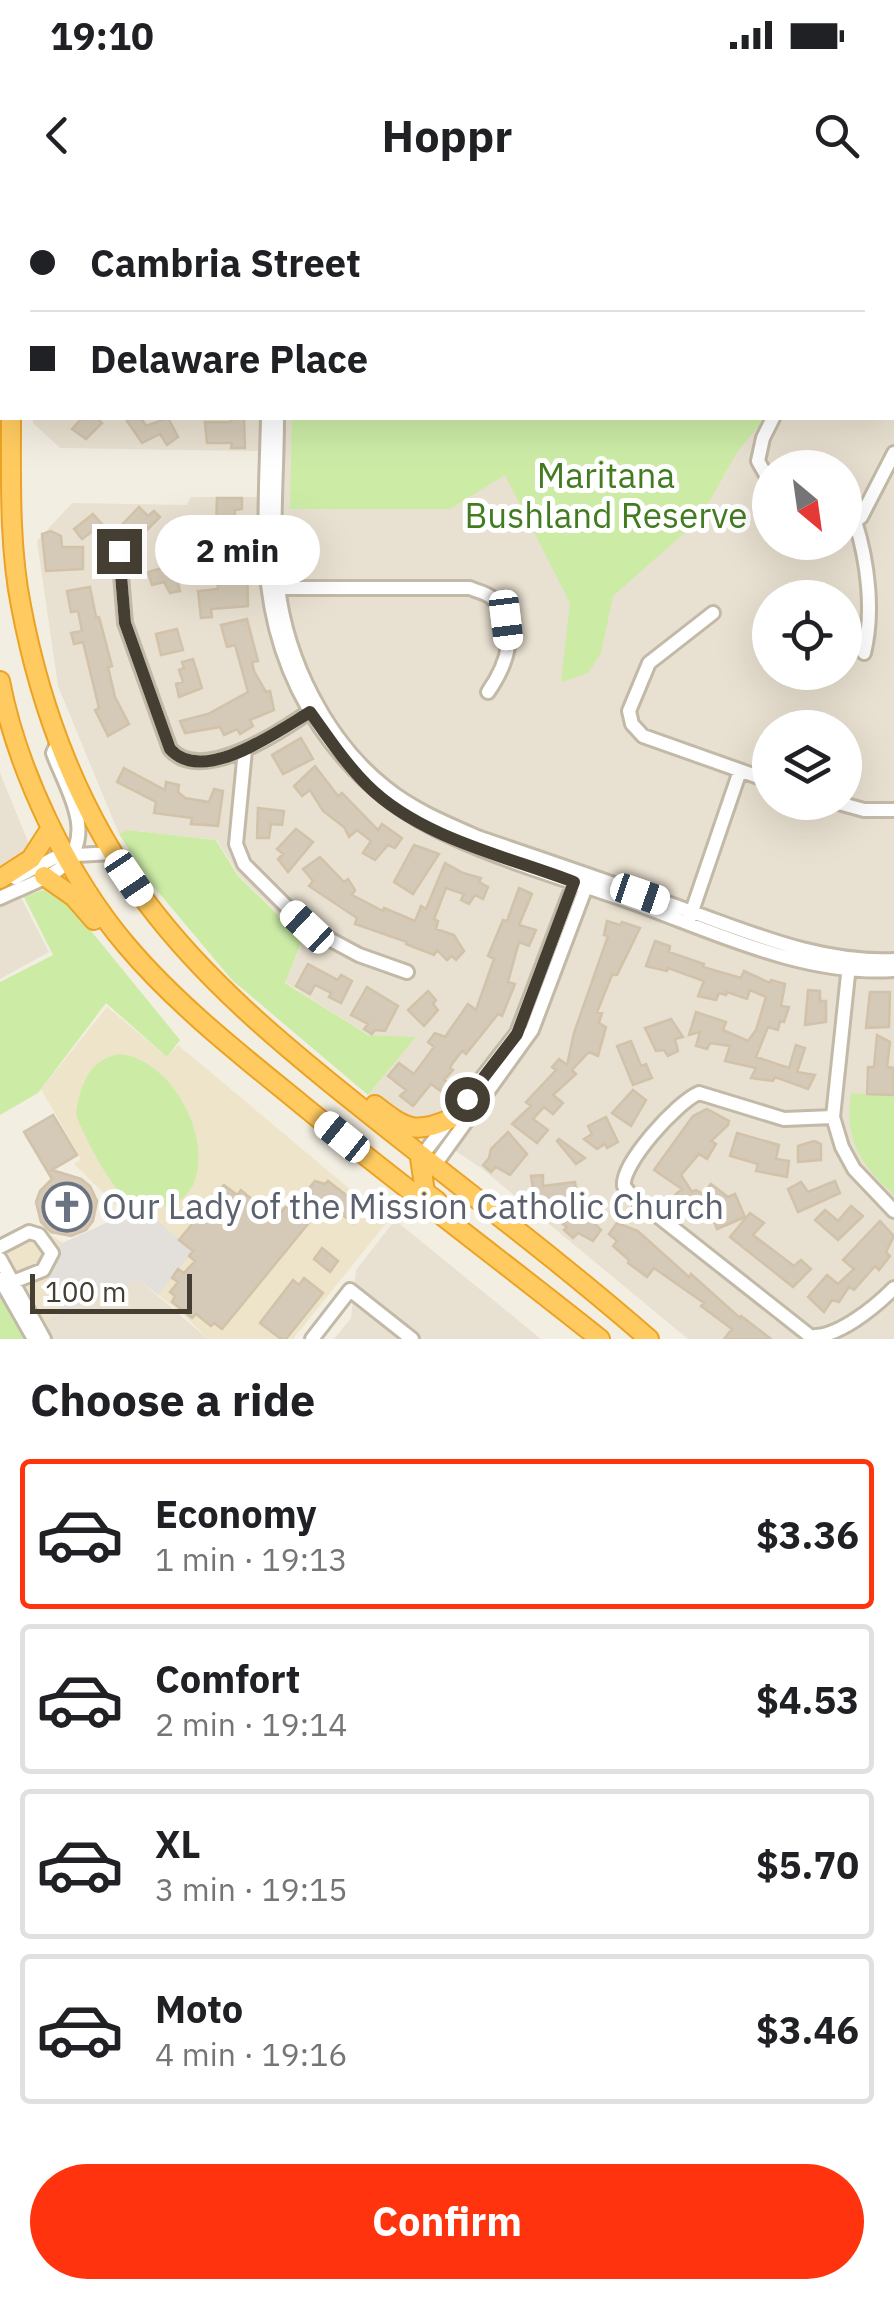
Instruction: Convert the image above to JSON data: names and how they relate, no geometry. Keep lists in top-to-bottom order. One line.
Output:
{"parks":["Maritana Bushland Reserve"],"places":{"church":["Our Lady of the Mission Catholic Church"]},"scale_bar":"100 m","north":"bottom right","page":{"status":"19:10","header":"Hoppr","banner":["Cambria Street","Delaware Place"],"bubble":"2 min","scale":"100 m","heading":"Choose a ride","list":[{"name":"Economy","note":"1 min · 19:13","value":"$3.36"},{"name":"Comfort","note":"2 min · 19:14","value":"$4.53"},{"name":"XL","note":"3 min · 19:15","value":"$5.70"},{"name":"Moto","note":"4 min · 19:16","value":"$3.46"}],"buttons":"Confirm"}}
